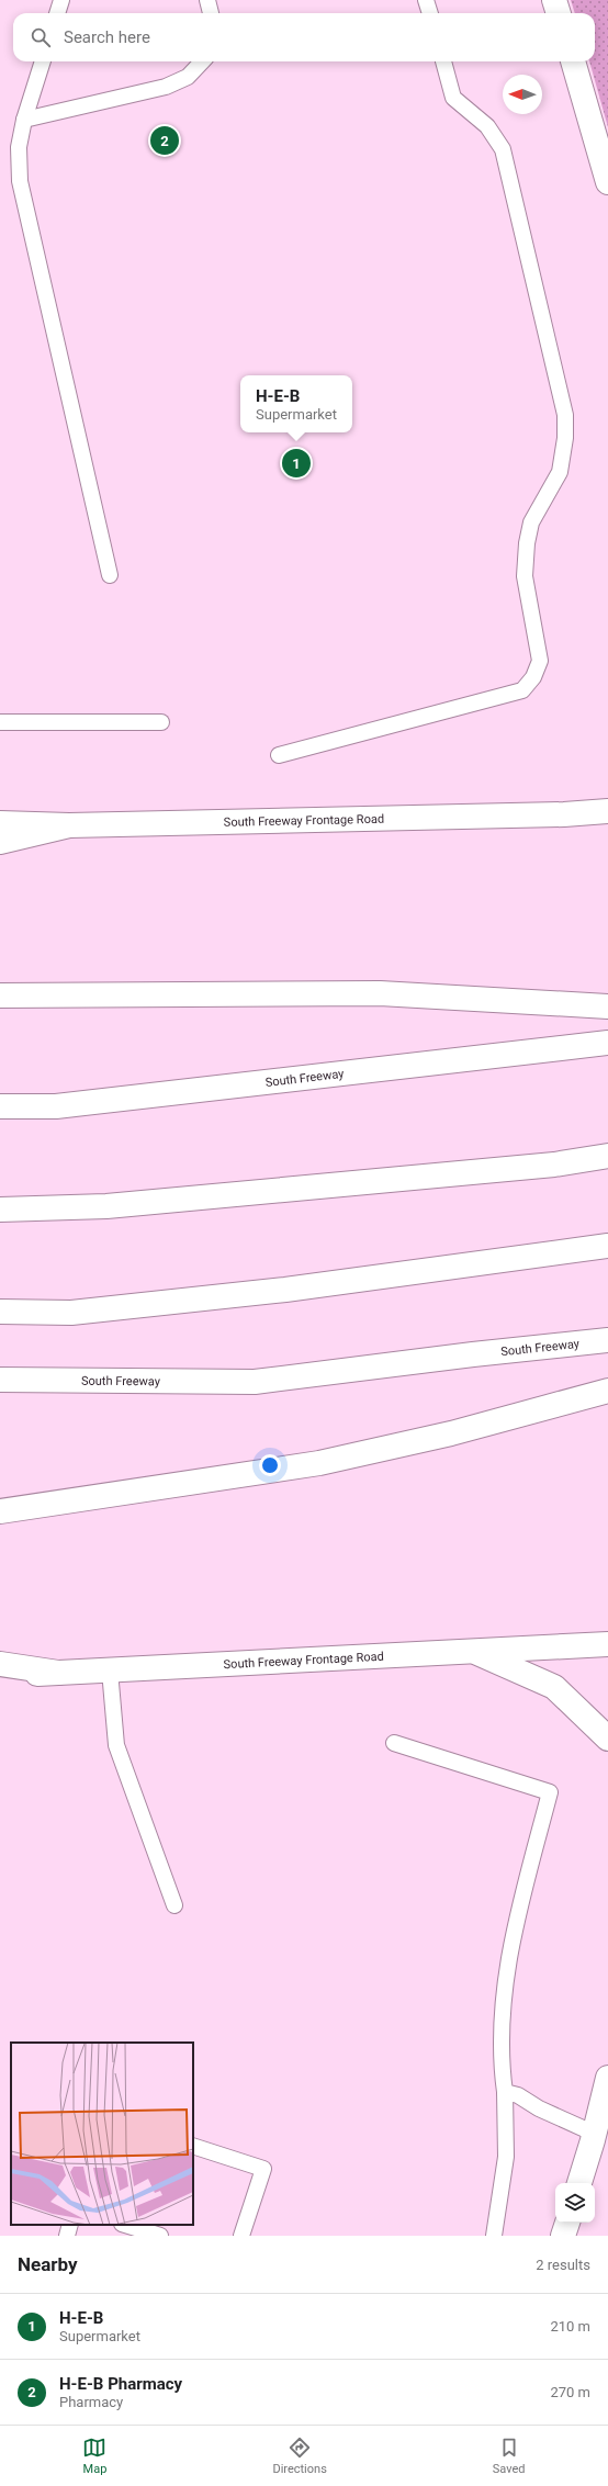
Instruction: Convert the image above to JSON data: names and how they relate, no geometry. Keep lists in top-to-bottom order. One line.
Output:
{"streets":{"main road":["South Freeway Frontage Road","South Freeway"]},"north":"left","page":{"search":"Search here","pins":["2","1"],"popup":["H-E-B","Supermarket"],"heading":["Nearby","2 results"],"list":[{"mark":"1","name":"H-E-B","note":"Supermarket","value":"210 m"},{"mark":"2","name":"H-E-B Pharmacy","note":"Pharmacy","value":"270 m"}],"nav":["Map","Directions","Saved"]}}
